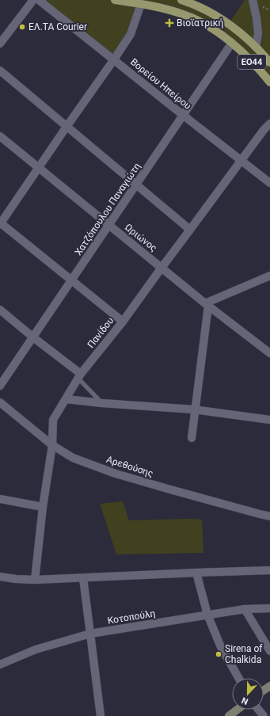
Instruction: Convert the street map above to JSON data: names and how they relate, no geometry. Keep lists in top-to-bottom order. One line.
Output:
{"streets":{"main road":["ΕΟ44"],"street":["Βορείου Ηπείρου","Χατζόπουλου Παναγιώτη","Ωριώνος","Πανίδου","Αρεθούσης","Κοτοπούλη"]},"crossings":[["ΕΟ44","Χατζόπουλου Παναγιώτη"],["Βορείου Ηπείρου","Χατζόπουλου Παναγιώτη"],["Βορείου Ηπείρου","Πανίδου"],["Χατζόπουλου Παναγιώτη","Ωριώνος"],["Ωριώνος","Πανίδου"],["Πανίδου","Αρεθούσης"]],"places":{"health":["Βιοϊατρική"],"other":["ΕΛ.ΤΑ Courier","Sirena of Chalkida"]},"north":"bottom"}
